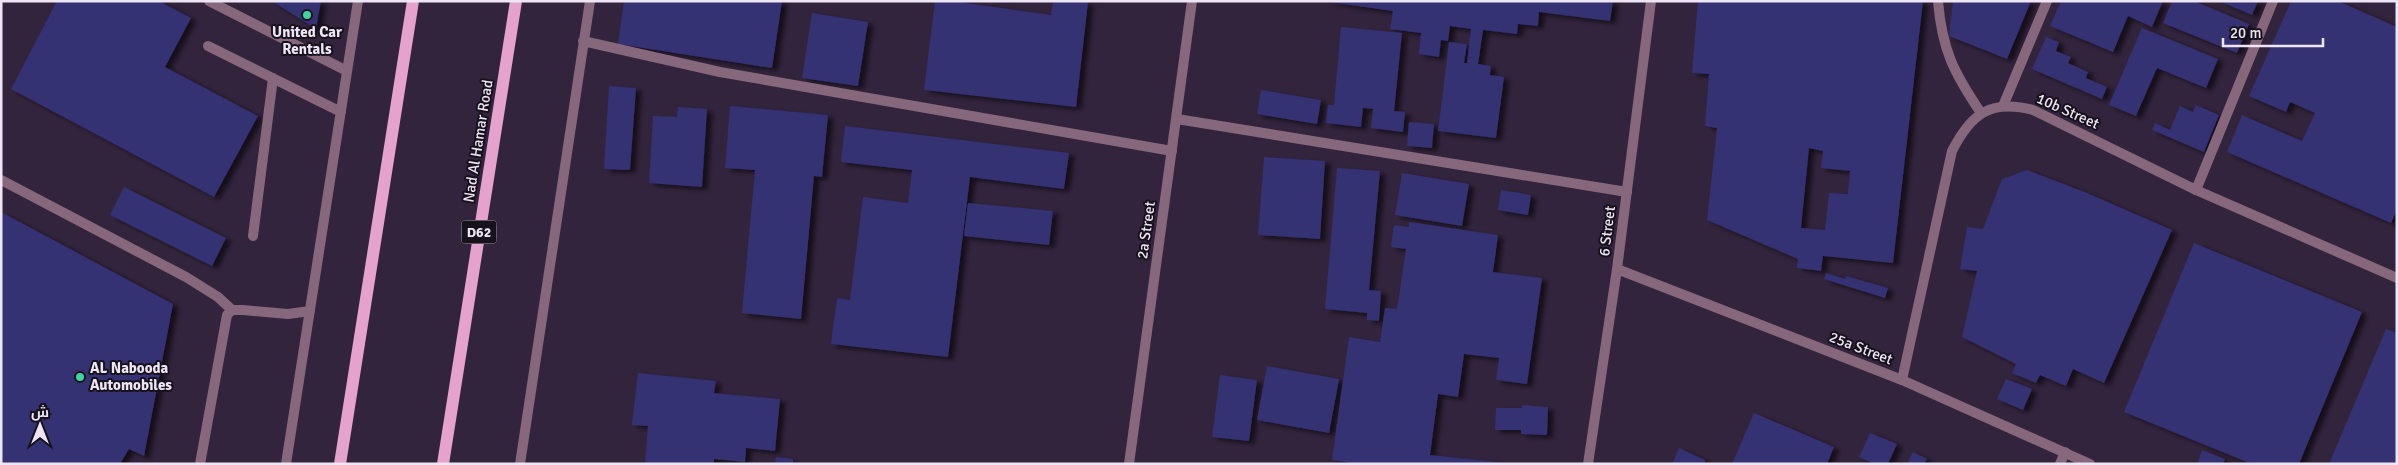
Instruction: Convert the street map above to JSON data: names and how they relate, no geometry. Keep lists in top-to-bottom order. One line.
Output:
{"streets":{"main road":["Nad Al Hamar Road","D62"],"street":["10b Street","2a Street","6 Street","25a Street"]},"crossings":[["10b Street","25a Street"],["6 Street","25a Street"]],"places":["United Car Rentals","AL Nabooda Automobiles"],"scale_bar":"20 m","north":"top"}
